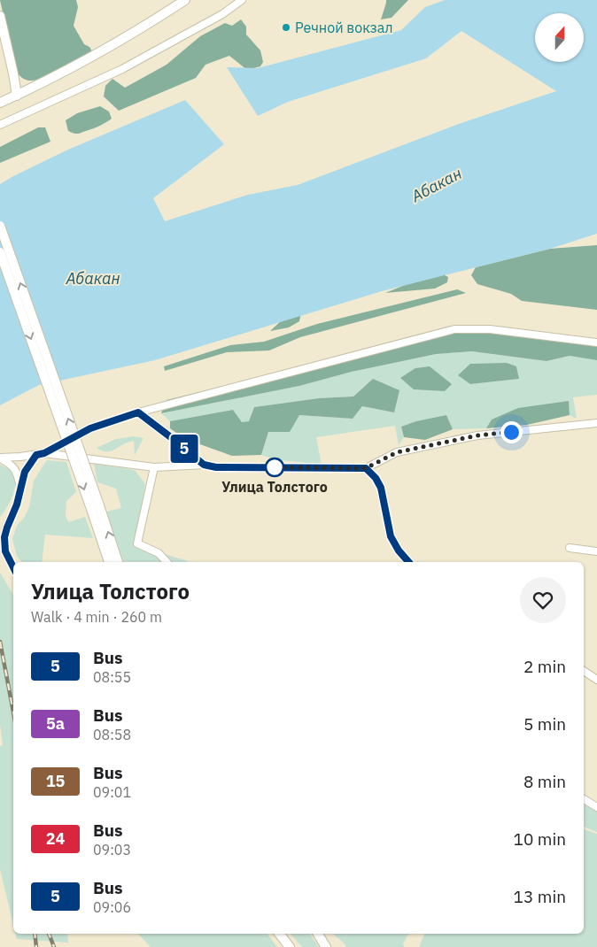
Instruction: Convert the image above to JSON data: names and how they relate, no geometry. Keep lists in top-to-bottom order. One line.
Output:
{"water":["Абакан"],"places":["Речной вокзал","Улица Толстого"],"lines":["bus line 5"],"north":"top","page":{"on_map":"5","heading":["Улица Толстого","Walk · 4 min · 260 m"],"list":[{"mark":"5","name":"Bus","note":"08:55","value":"2 min"},{"mark":"5а","name":"Bus","note":"08:58","value":"5 min"},{"mark":"15","name":"Bus","note":"09:01","value":"8 min"},{"mark":"24","name":"Bus","note":"09:03","value":"10 min"},{"mark":"5","name":"Bus","note":"09:06","value":"13 min"}]}}
